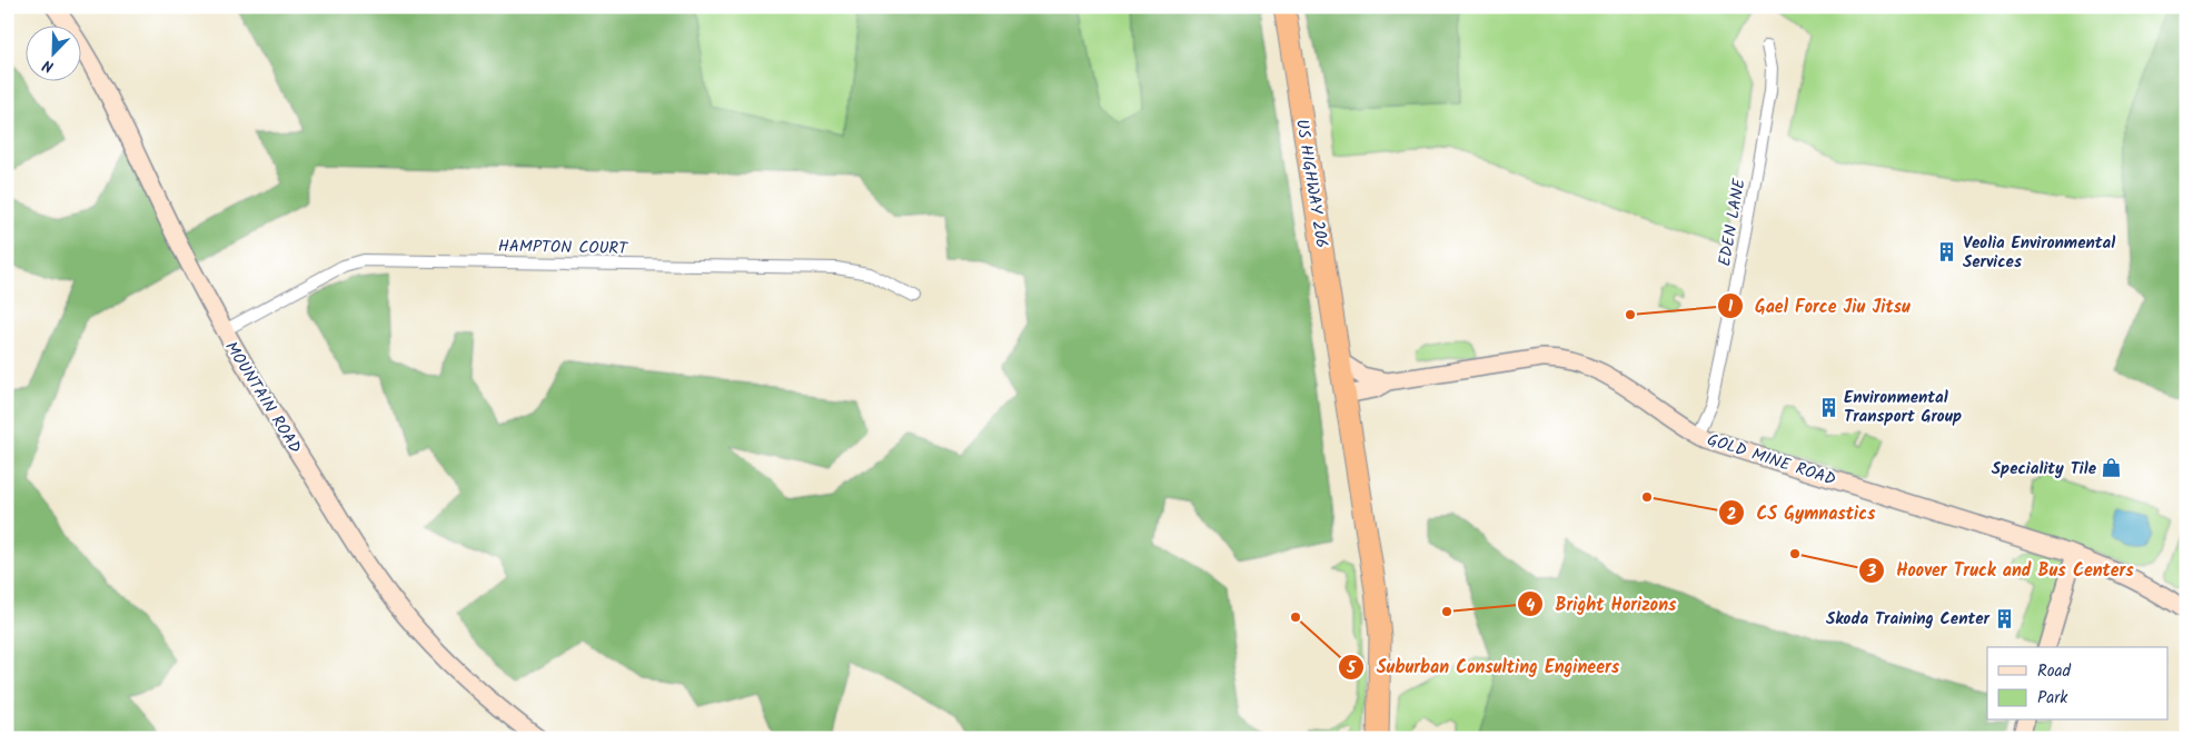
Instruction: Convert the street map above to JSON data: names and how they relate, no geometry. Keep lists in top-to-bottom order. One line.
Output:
{"streets":{"highway":["US HIGHWAY 206"],"street":["EDEN LANE","HAMPTON COURT","MOUNTAIN ROAD","GOLD MINE ROAD"]},"crossings":[["US HIGHWAY 206","GOLD MINE ROAD"],["EDEN LANE","GOLD MINE ROAD"],["HAMPTON COURT","MOUNTAIN ROAD"]],"places":{"building":["Veolia Environmental Services","Environmental Transport Group","Skoda Training Center"],"other":["Gael Force Jiu Jitsu","CS Gymnastics","Hoover Truck and Bus Centers","Bright Horizons","Suburban Consulting Engineers"],"shop":["Speciality Tile"]},"legend":["Road","Park"],"north":"bottom left"}
